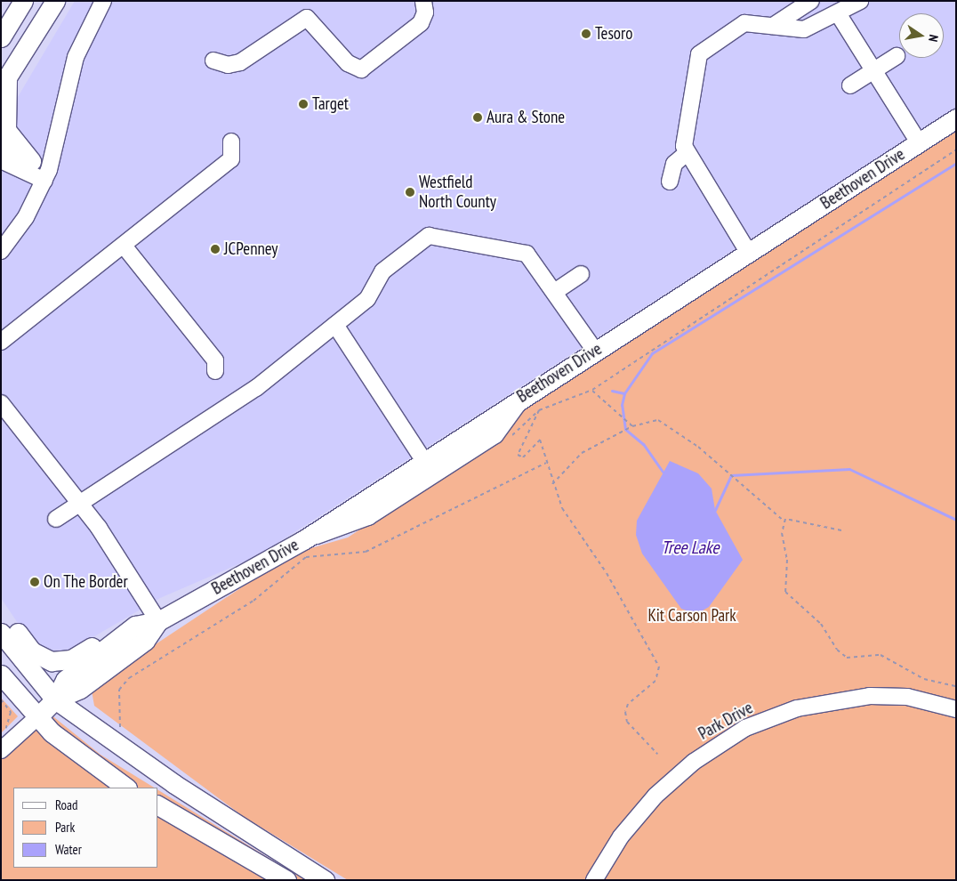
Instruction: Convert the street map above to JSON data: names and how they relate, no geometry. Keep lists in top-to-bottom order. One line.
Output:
{"streets":{"main road":["Beethoven Drive"],"street":["Park Drive"]},"water":["Tree Lake"],"parks":["Kit Carson Park"],"places":["Tesoro","Target","Aura & Stone","Westfield North County","JCPenney","On The Border"],"legend":["Road","Park","Water"],"north":"right"}
